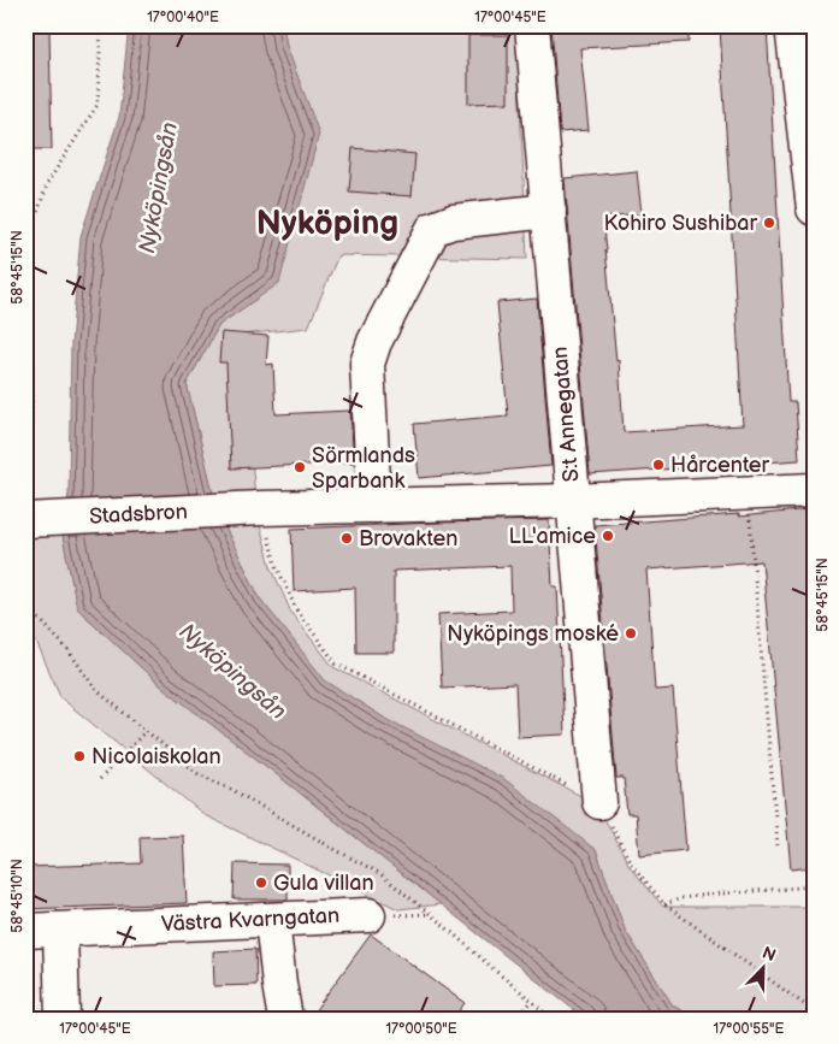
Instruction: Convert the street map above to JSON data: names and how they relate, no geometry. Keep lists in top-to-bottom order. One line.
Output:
{"streets":{"street":["S:t Annegatan","Stadsbron","Västra Kvarngatan"]},"crossings":[["S:t Annegatan","Stadsbron"]],"districts":["Nyköping"],"water":["Nyköpingsån"],"places":["Kohiro Sushibar","Hårcenter","Sörmlands Sparbank","LL'amice","Brovakten","Nyköpings moské","Nicolaiskolan","Gula villan"],"north":"top right","coordinates":["17°00'40\"E","17°00'45\"E","58°45'15\"N","58°45'10\"N","17°00'50\"E","17°00'55\"E"]}
